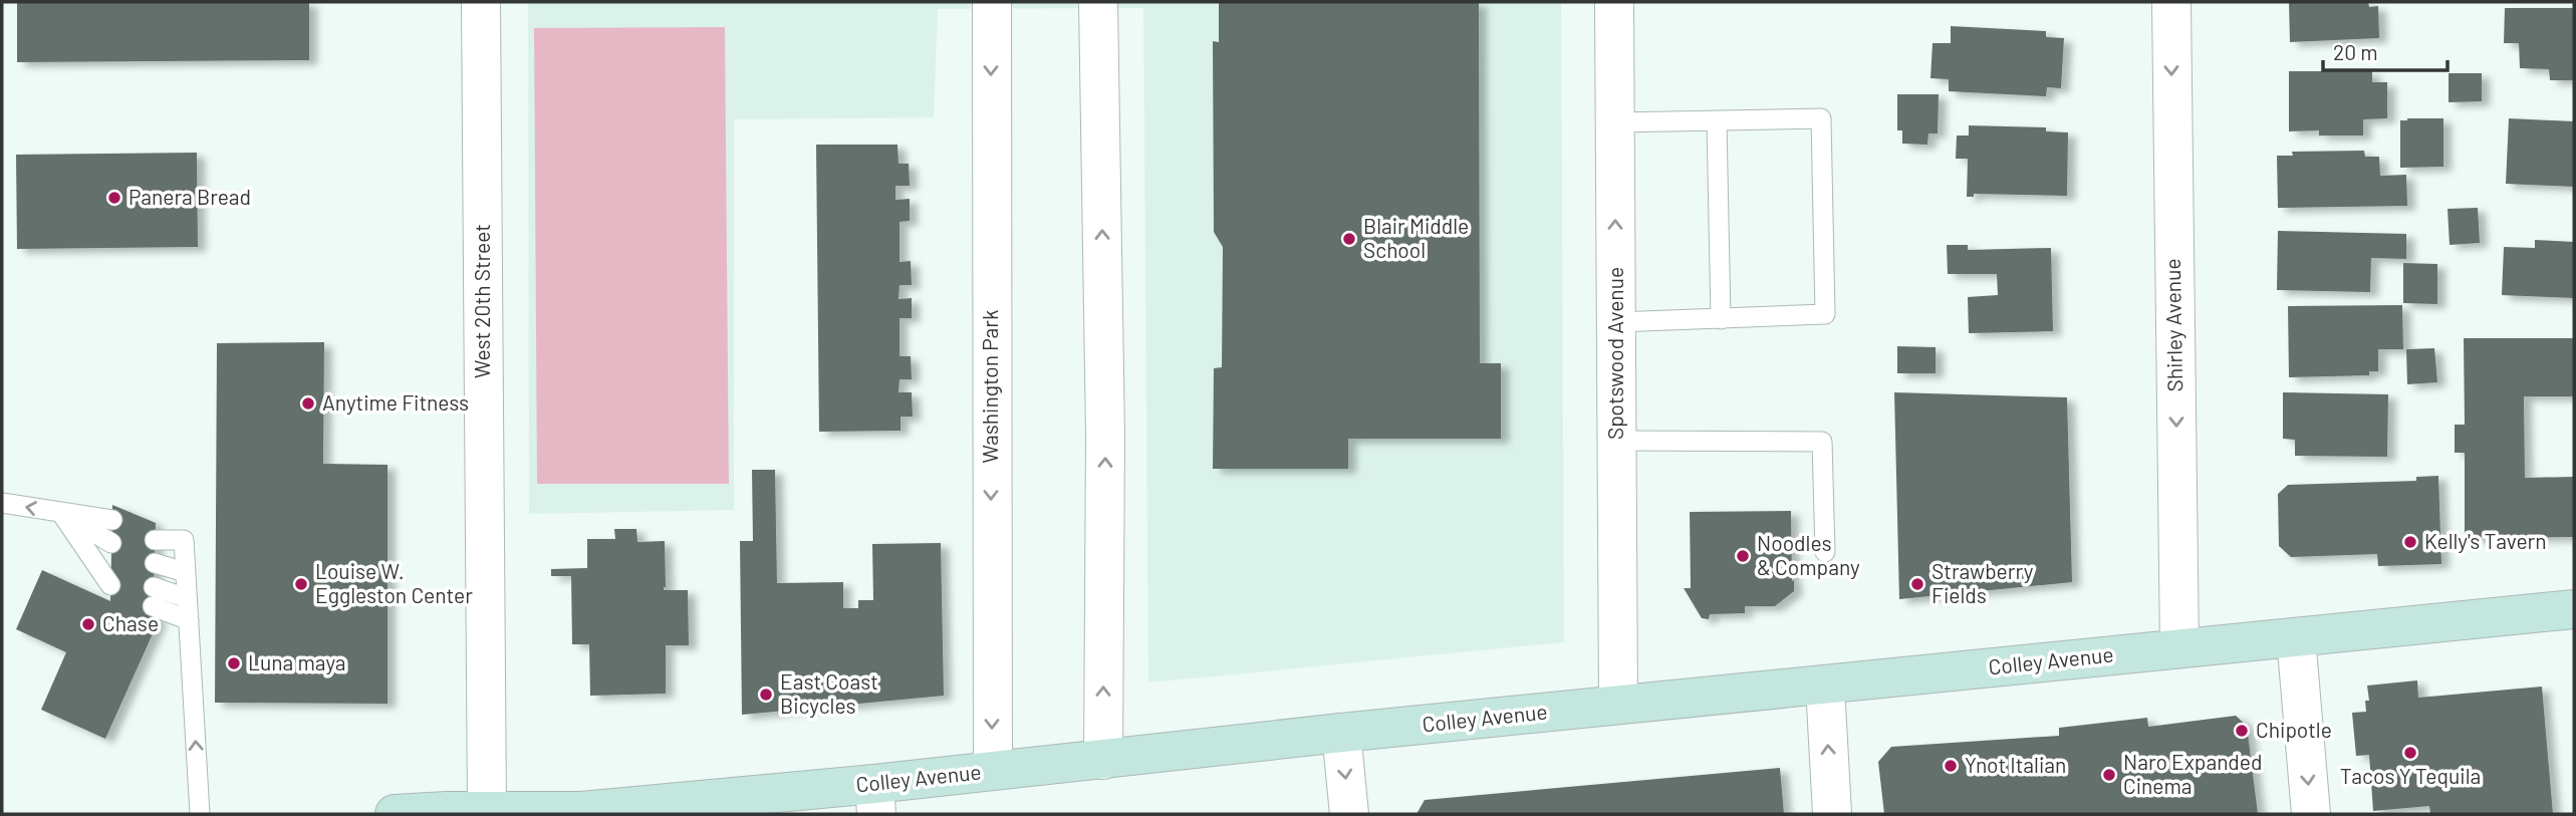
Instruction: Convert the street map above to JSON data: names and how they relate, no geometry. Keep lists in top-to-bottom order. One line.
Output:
{"streets":{"main road":["Colley Avenue"],"street":["West 20th Street","Shirley Avenue","Spotswood Avenue","Washington Park"]},"crossings":[["West 20th Street","Colley Avenue"],["Shirley Avenue","Colley Avenue"],["Spotswood Avenue","Colley Avenue"],["Washington Park","Colley Avenue"]],"one_way":["Shirley Avenue"],"places":["Panera Bread","Blair Middle School","Anytime Fitness","Kelly's Tavern","Noodles & Company","Louise W. Eggleston Center","Strawberry Fields","Chase","Luna maya","East Coast Bicycles","Chipotle","Tacos Y Tequila","Ynot Italian","Naro Expanded Cinema"],"scale_bar":"20 m"}
